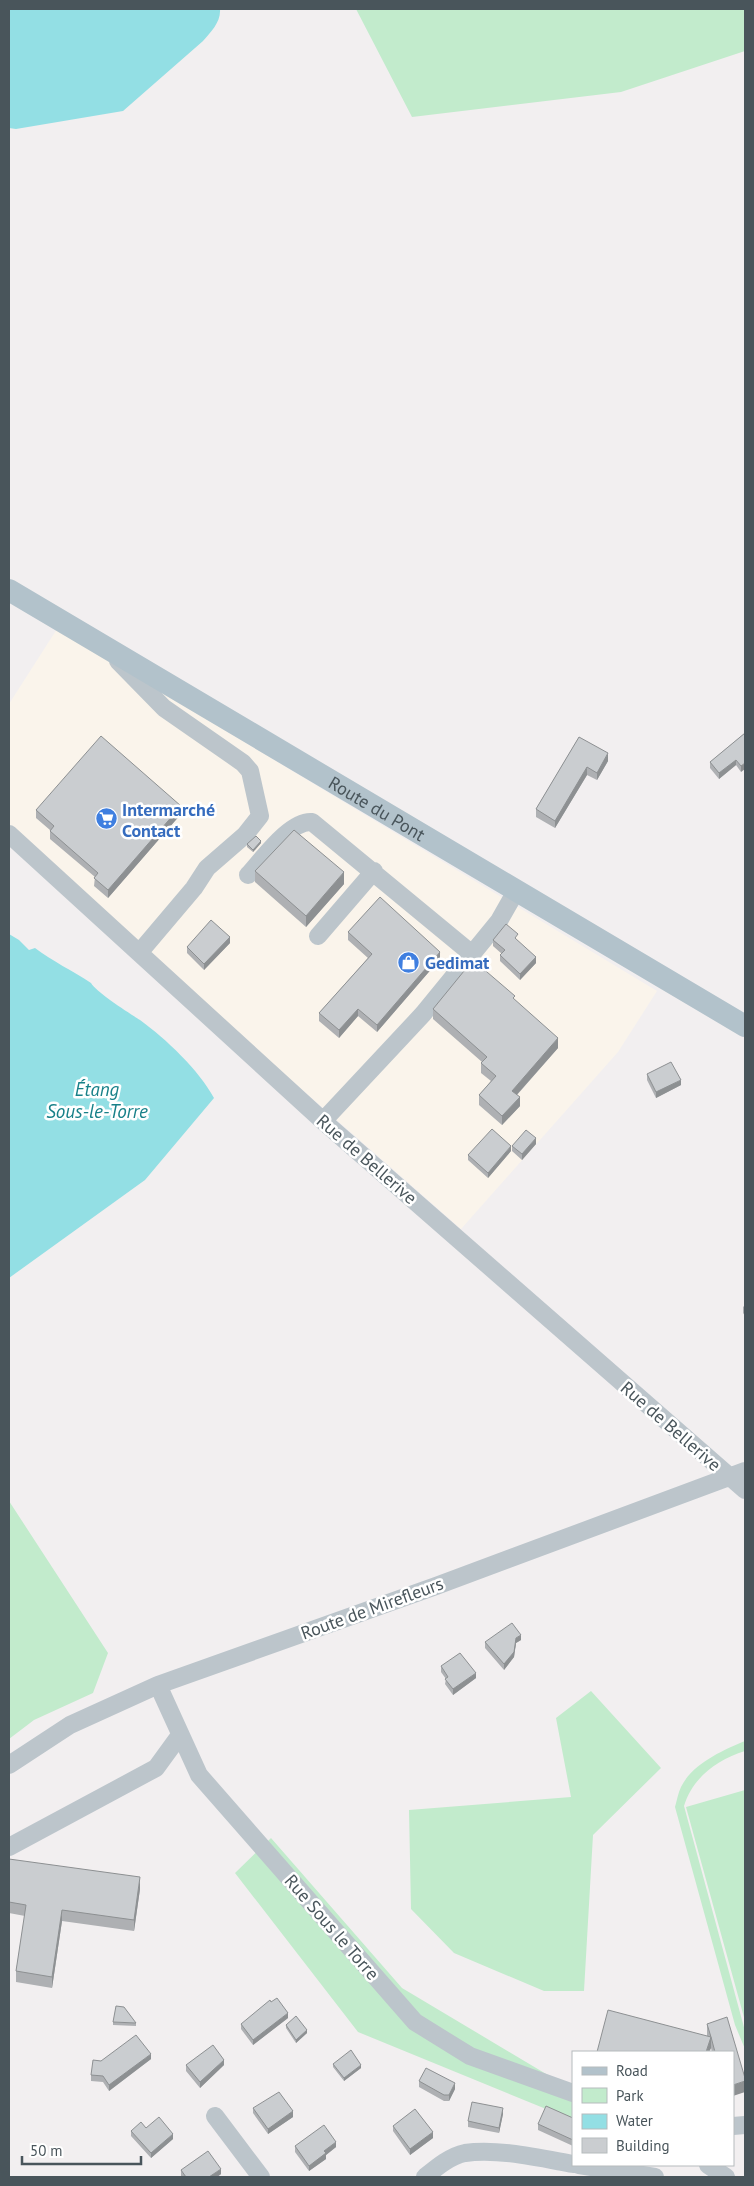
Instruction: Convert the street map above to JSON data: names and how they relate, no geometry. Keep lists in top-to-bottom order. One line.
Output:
{"streets":{"main road":["Route du Pont"],"street":["Rue de Bellerive","Route de Mirefleurs","Rue Sous le Torre"]},"crossings":[["Rue de Bellerive","Route de Mirefleurs"],["Route de Mirefleurs","Rue Sous le Torre"]],"water":["Étang Sous-le-Torre"],"places":{"supermarket":["Intermarché Contact"],"shop":["Gedimat"]},"legend":["Road","Park","Water","Building"],"scale_bar":"50 m"}
